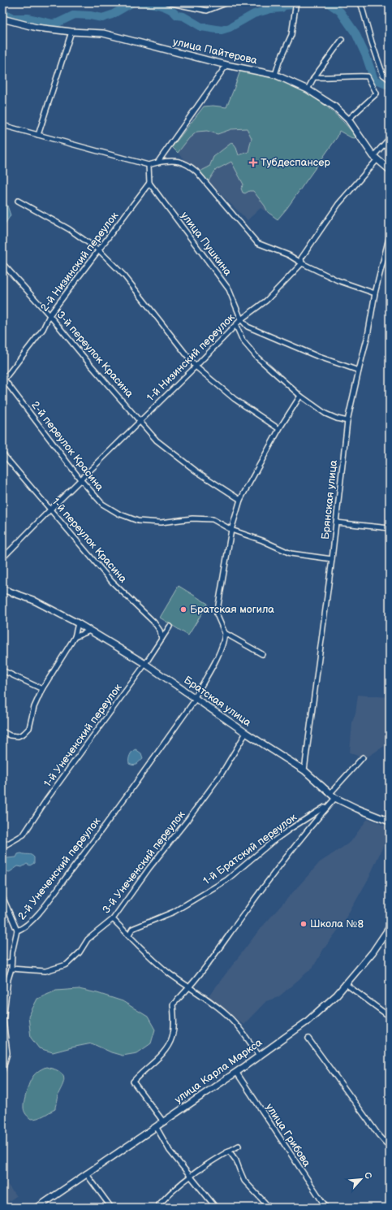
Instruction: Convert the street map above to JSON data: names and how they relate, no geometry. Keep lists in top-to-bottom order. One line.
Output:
{"streets":{"main road":["улица Пайтерова","Братская улица","улица Карла Маркса"],"street":["улица Пушкина","2-й Низинский переулок","3-й переулок Красина","1-й Низинский переулок","2-й переулок Красина","Брянская улица","1-й переулок Красина","1-й Унеченский переулок","1-й Братский переулок","3-й Унеченский переулок","2-й Унеченский переулок","улица Грибова"]},"crossings":[["улица Пайтерова","1-й Низинский переулок"],["улица Пушкина","2-й Низинский переулок"],["улица Пушкина","1-й Низинский переулок"],["2-й Низинский переулок","3-й переулок Красина"],["2-й Низинский переулок","2-й переулок Красина"],["3-й переулок Красина","1-й Низинский переулок"],["1-й Низинский переулок","2-й переулок Красина"],["1-й Низинский переулок","1-й переулок Красина"],["2-й переулок Красина","Брянская улица"],["Брянская улица","Братская улица"],["1-й переулок Красина","1-й Унеченский переулок"],["Братская улица","1-й Унеченский переулок"],["Братская улица","1-й Братский переулок"],["Братская улица","3-й Унеченский переулок"],["Братская улица","2-й Унеченский переулок"],["1-й Братский переулок","улица Карла Маркса"],["3-й Унеченский переулок","2-й Унеченский переулок"],["улица Карла Маркса","улица Грибова"]],"places":{"health":["Тубдеспансер"],"other":["Братская могила","Школа №8"]},"north":"top right"}
